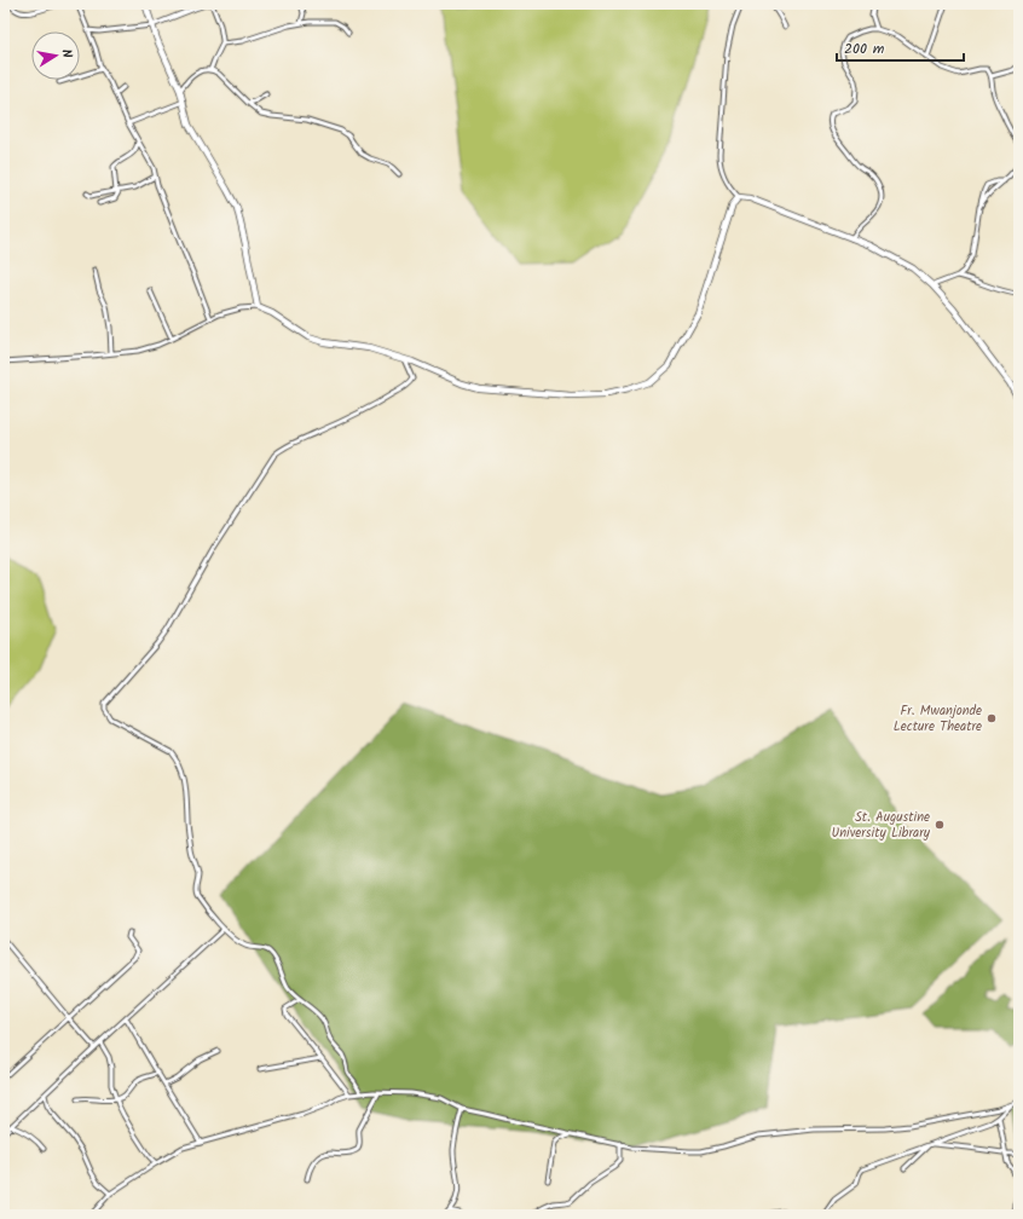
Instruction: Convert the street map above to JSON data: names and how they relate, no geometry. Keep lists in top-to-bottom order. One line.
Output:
{"places":["Fr. Mwanjonde Lecture Theatre","St. Augustine University Library"],"scale_bar":"200 m","north":"right"}
